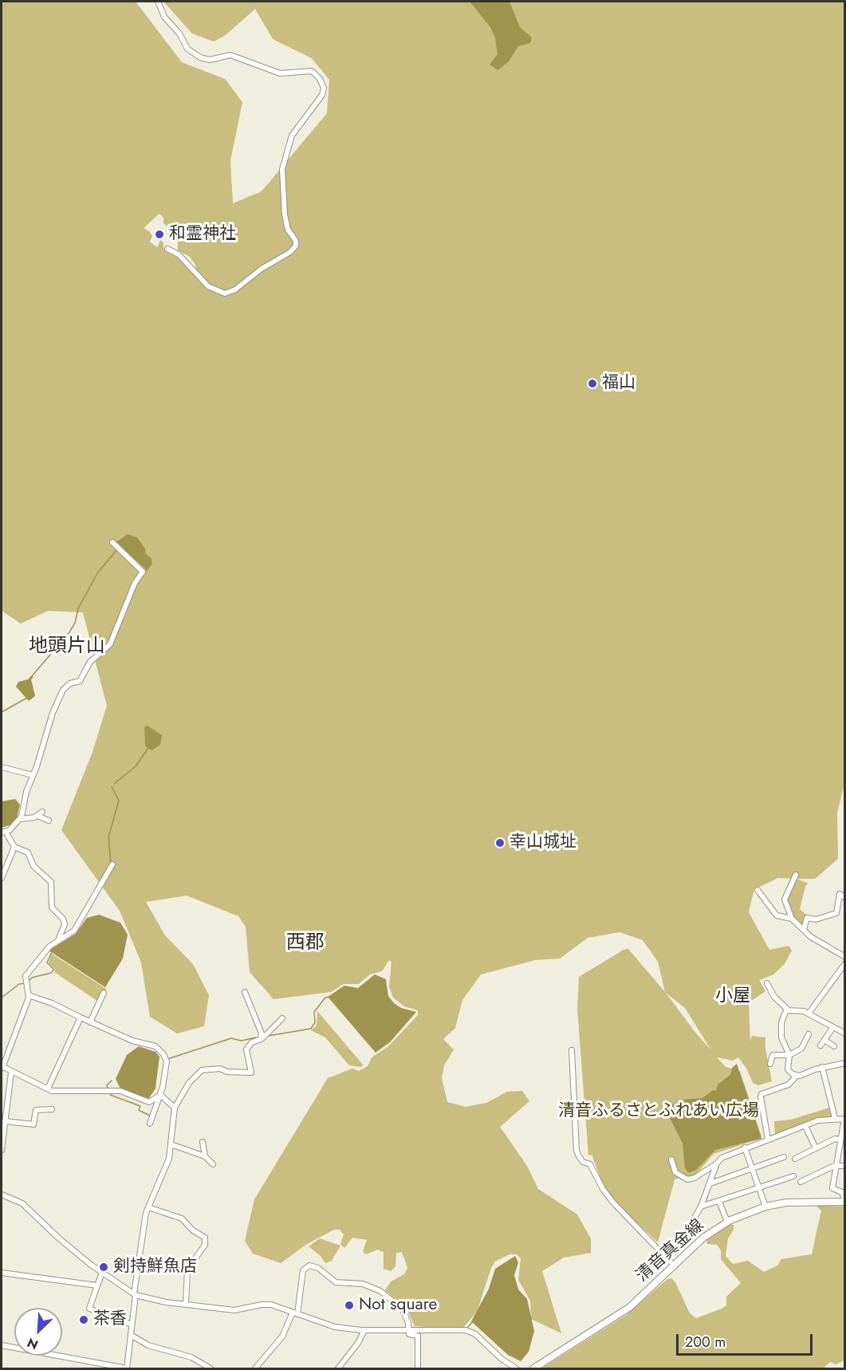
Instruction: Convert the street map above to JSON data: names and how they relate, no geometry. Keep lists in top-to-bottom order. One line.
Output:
{"streets":{"main road":["清音真金線"]},"districts":["地頭片山","西郡","小屋"],"parks":["清音ふるさとふれあい広場"],"places":["和霊神社","福山","幸山城址","剣持鮮魚店","Not square","茶香"],"scale_bar":"200 m","north":"bottom left"}
